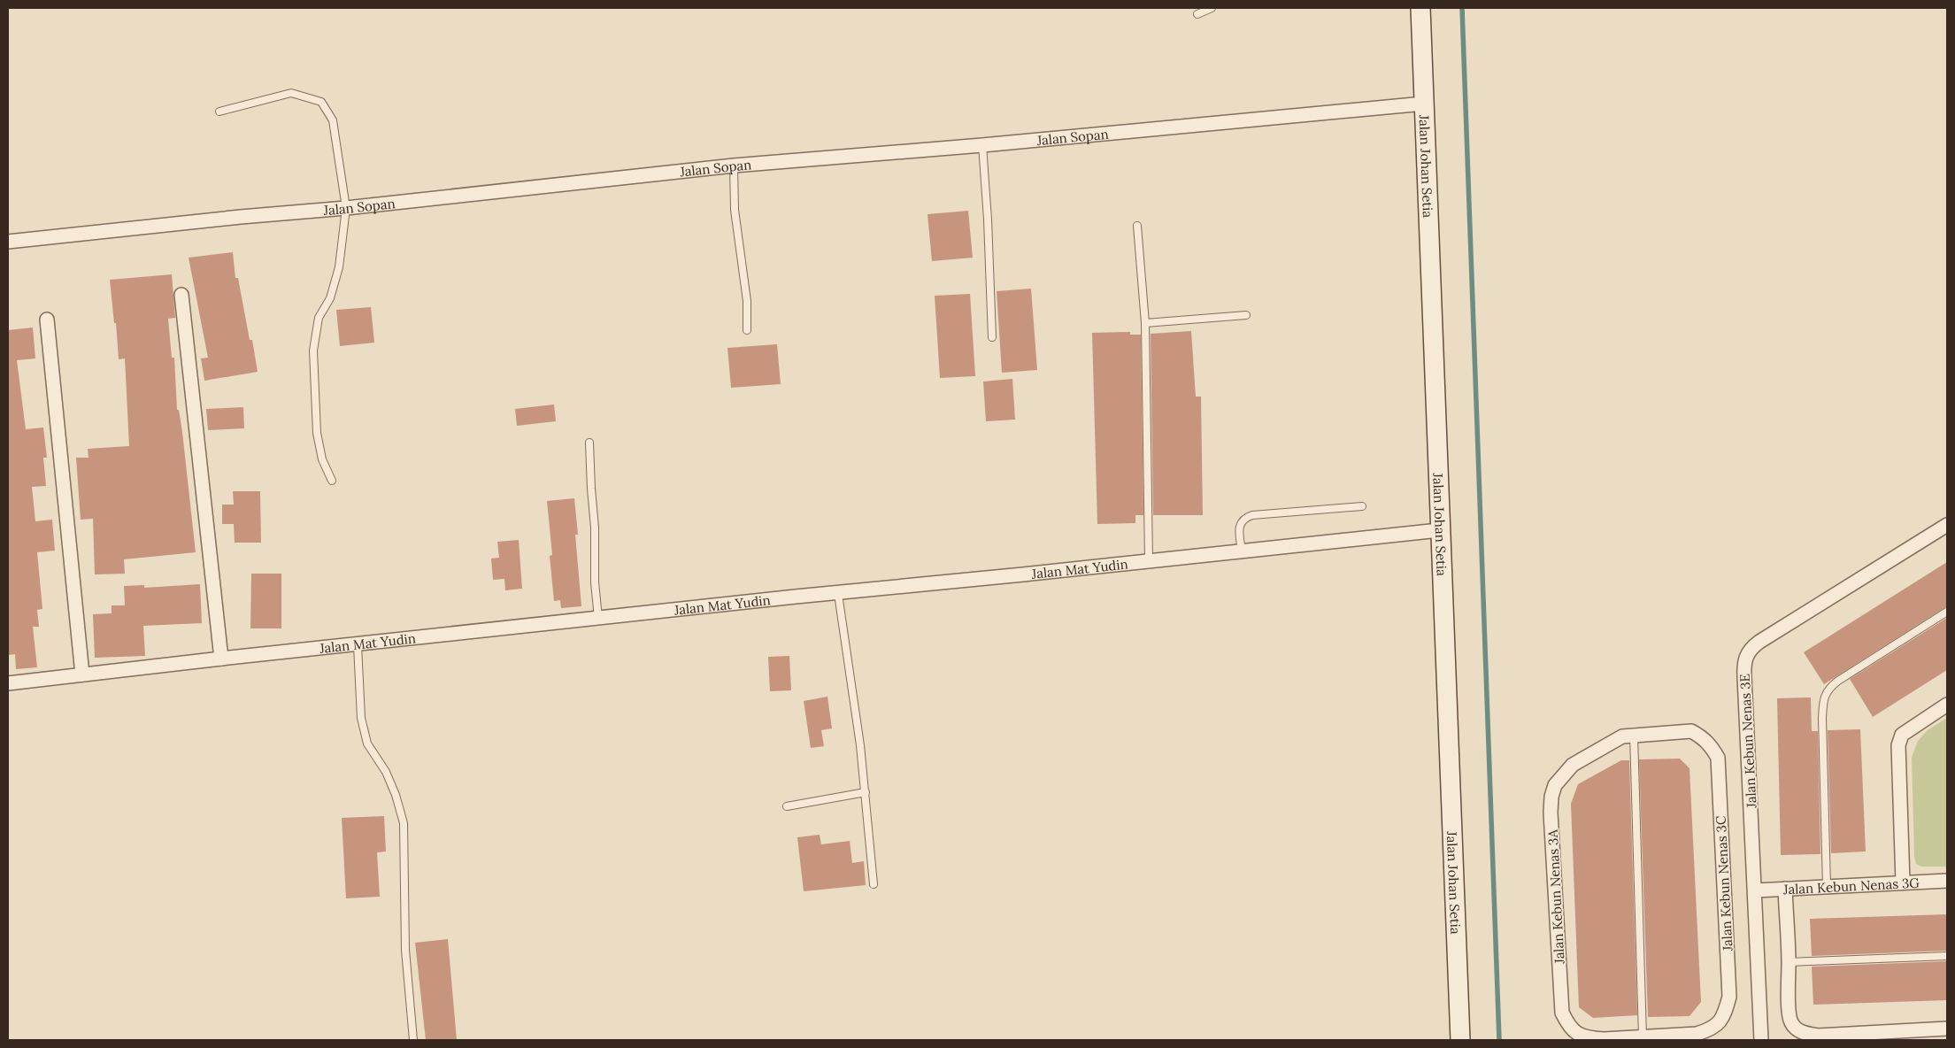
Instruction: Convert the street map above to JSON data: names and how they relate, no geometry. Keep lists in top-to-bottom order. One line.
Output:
{"streets":{"main road":["Jalan Johan Setia"],"street":["Jalan Sopan","Jalan Mat Yudin","Jalan Kebun Nenas 3E","Jalan Kebun Nenas 3C","Jalan Kebun Nenas 3G","Jalan Kebun Nenas 3A"]},"crossings":[["Jalan Sopan","Jalan Johan Setia"],["Jalan Johan Setia","Jalan Mat Yudin"],["Jalan Kebun Nenas 3E","Jalan Kebun Nenas 3G"],["Jalan Kebun Nenas 3C","Jalan Kebun Nenas 3A"]]}
